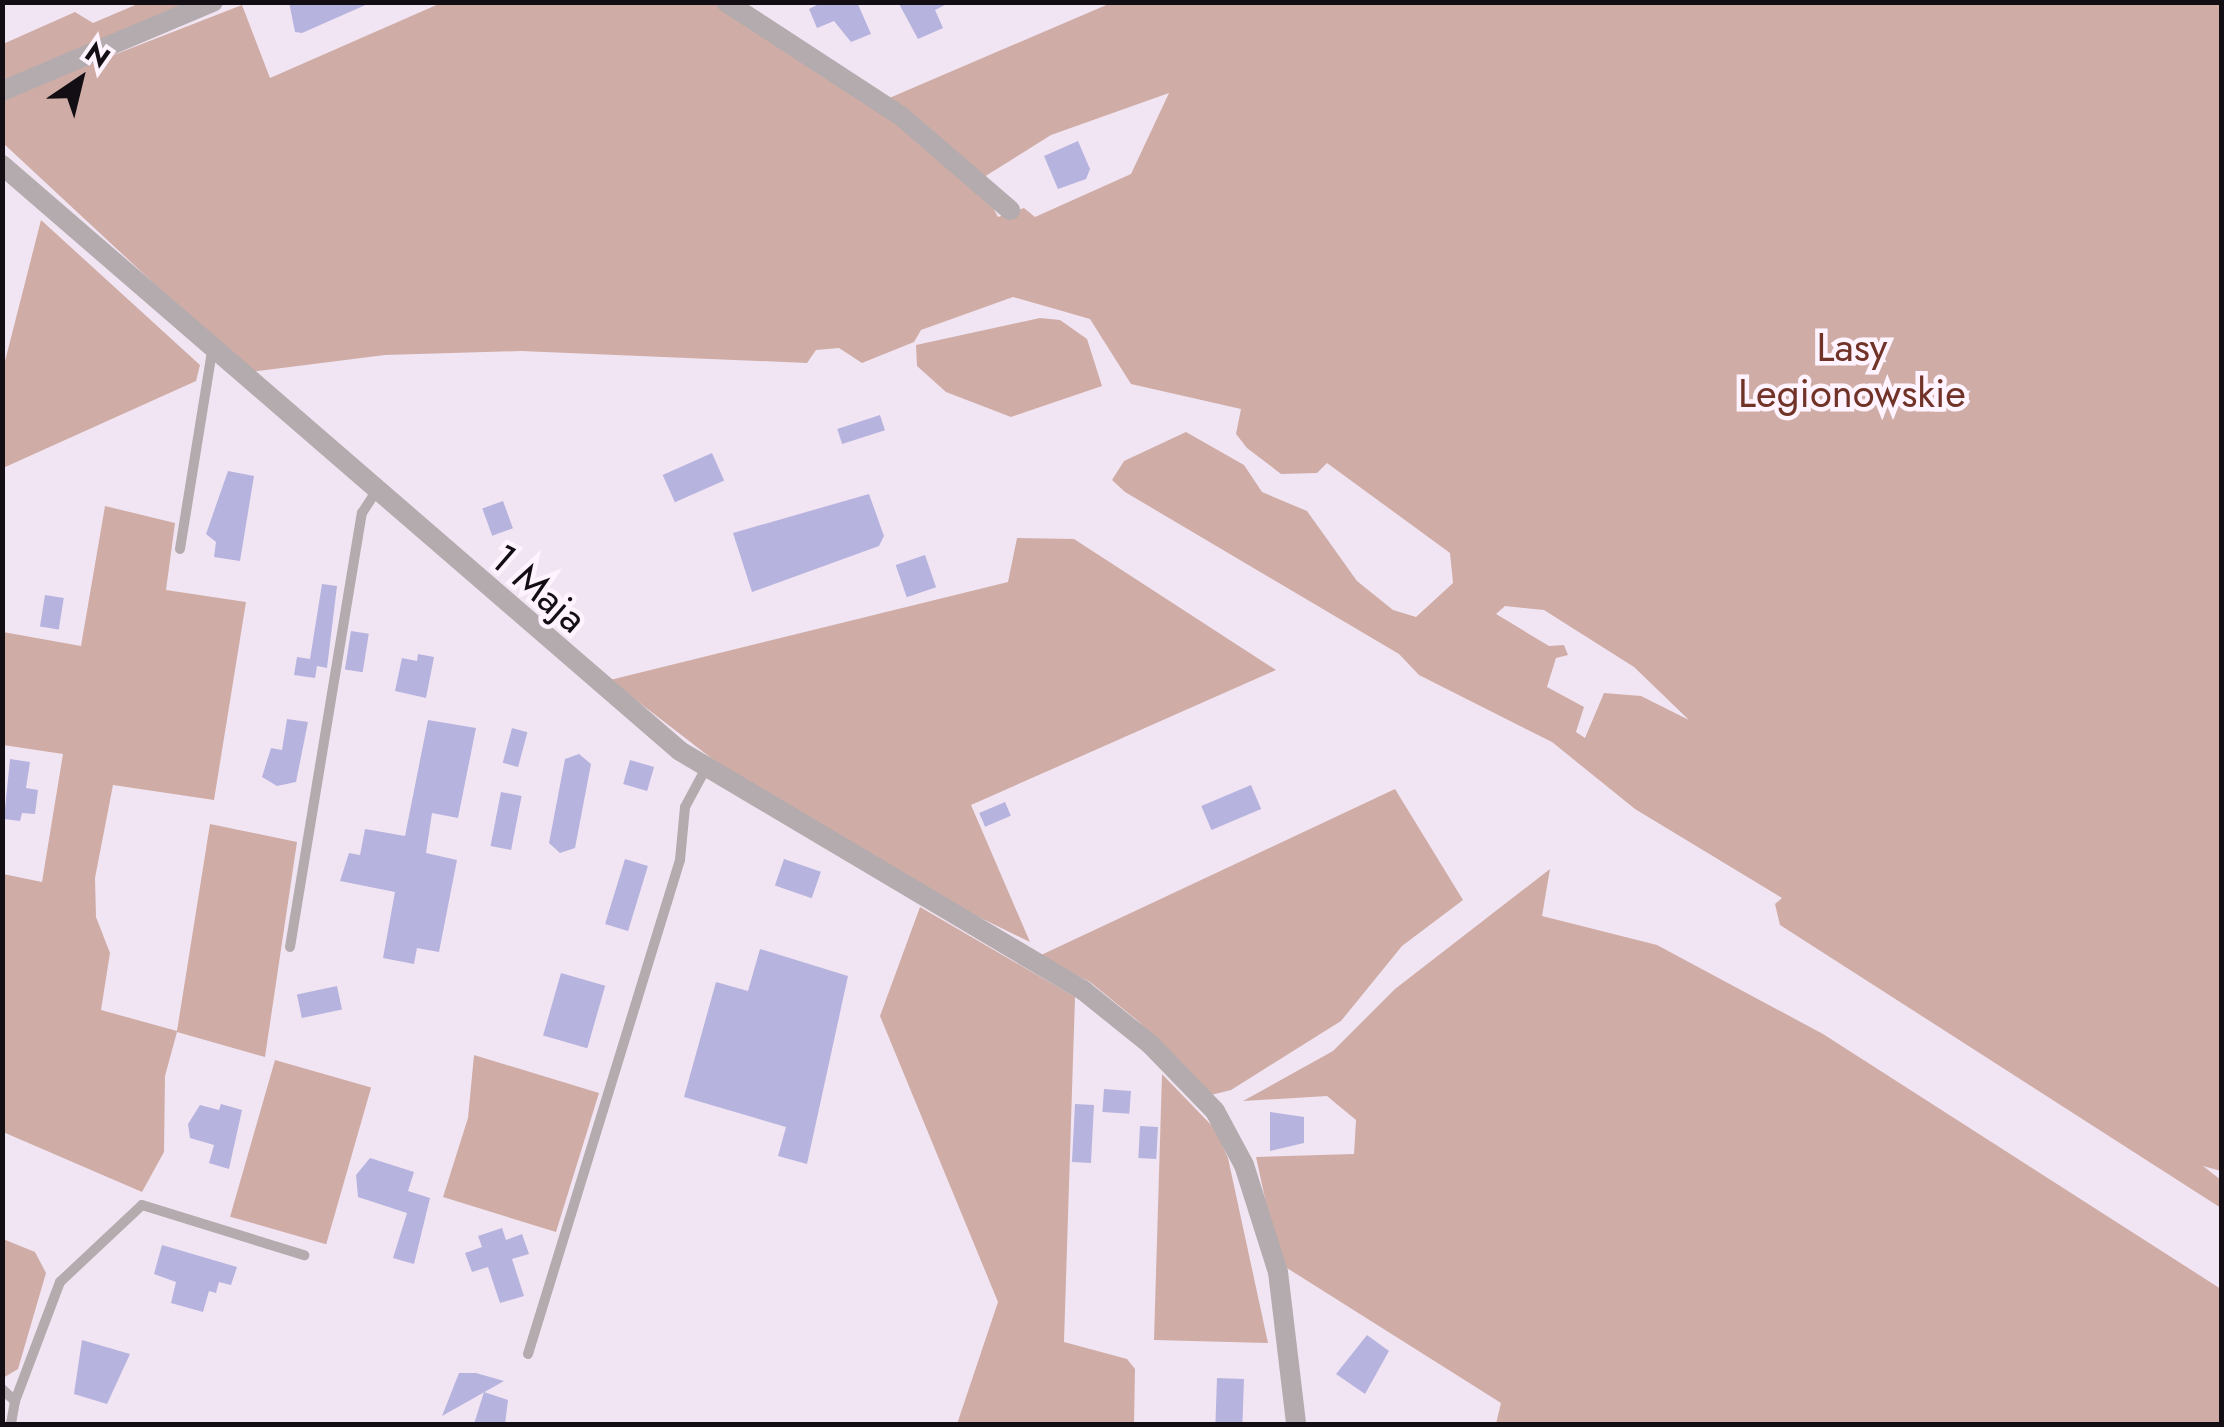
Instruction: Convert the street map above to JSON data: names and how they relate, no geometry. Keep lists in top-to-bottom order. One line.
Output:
{"streets":{"street":["1 Maja"]},"parks":["Lasy Legionowskie"],"north":"top right"}
